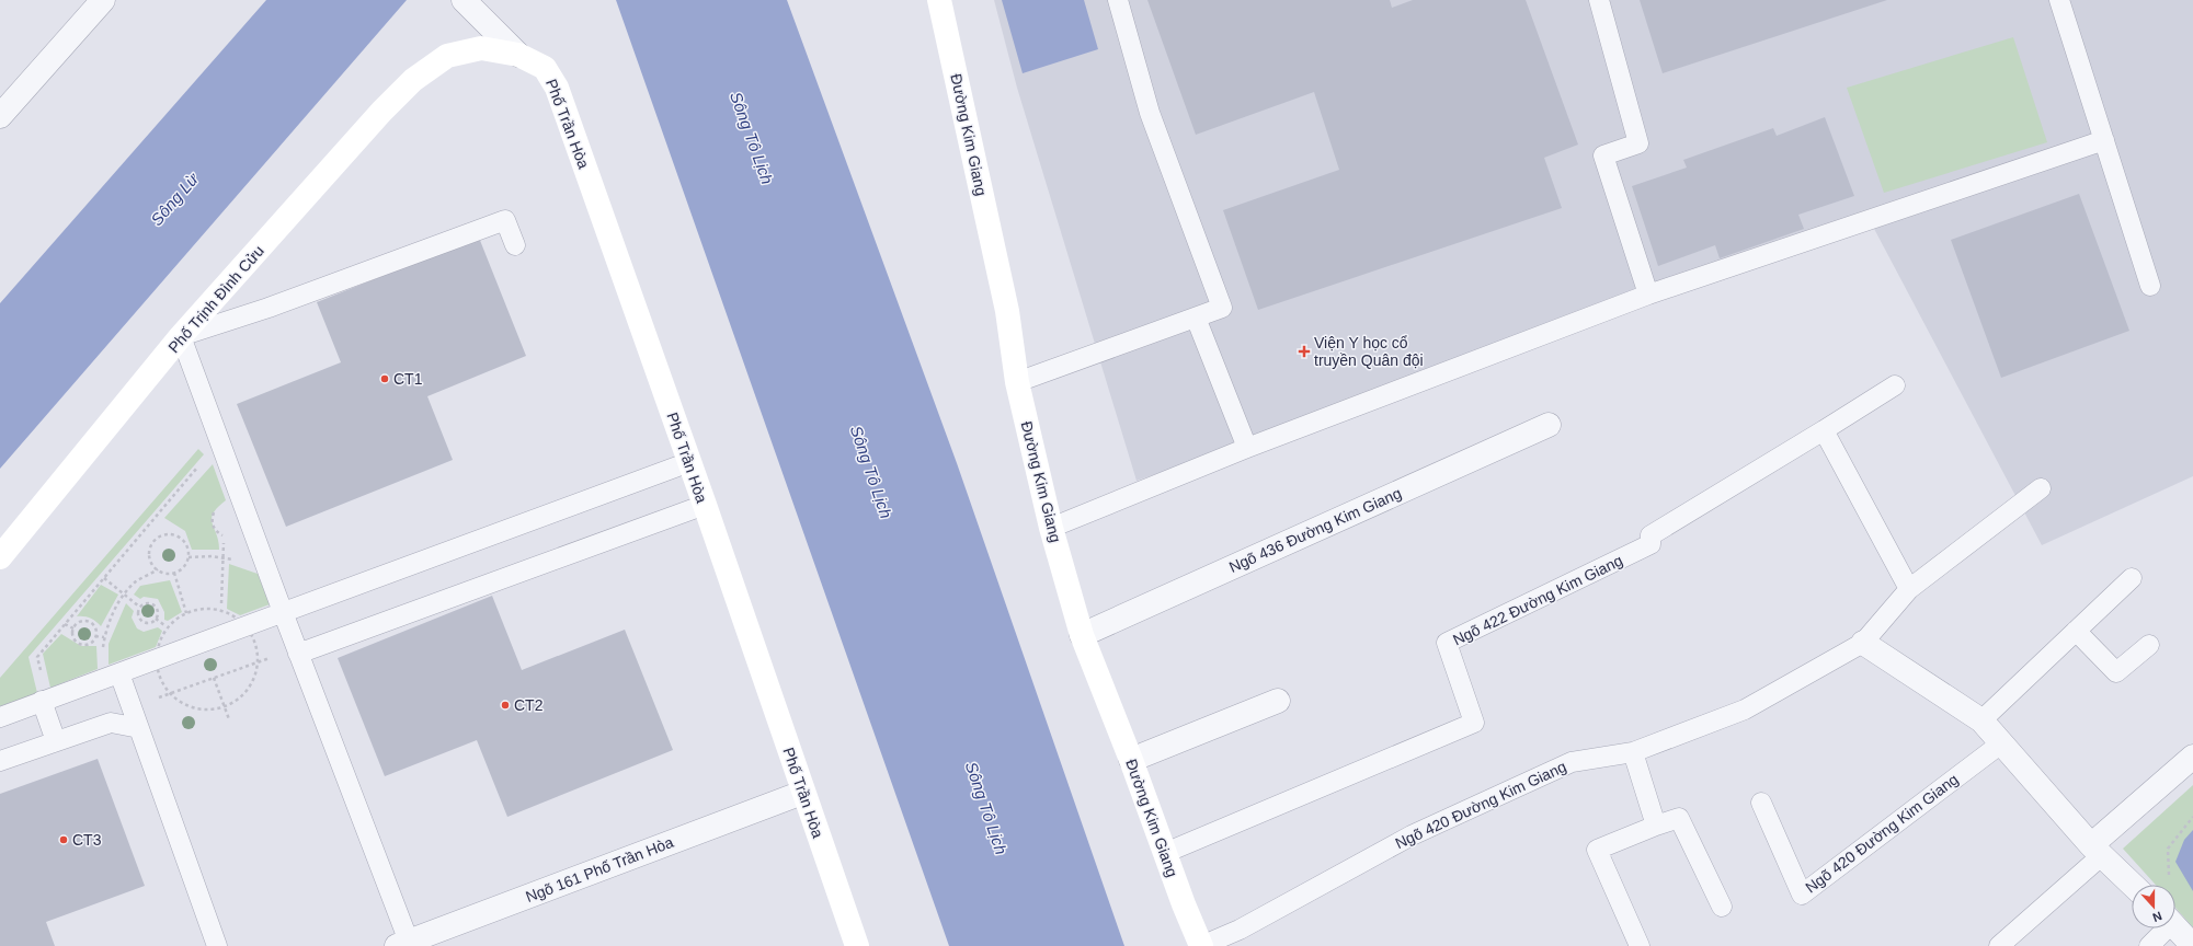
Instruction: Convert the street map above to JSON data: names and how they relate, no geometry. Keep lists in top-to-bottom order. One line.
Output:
{"streets":{"main road":["Phố Trần Hòa","Đường Kim Giang","Phố Trịnh Đình Cửu"],"street":["Ngõ 436 Đường Kim Giang","Ngõ 161 Phố Trần Hòa"],"lane":["Ngõ 422 Đường Kim Giang","Ngõ 420 Đường Kim Giang"]},"crossings":[["Phố Trần Hòa","Phố Trịnh Đình Cửu"],["Phố Trần Hòa","Ngõ 161 Phố Trần Hòa"],["Đường Kim Giang","Ngõ 436 Đường Kim Giang"],["Đường Kim Giang","Ngõ 422 Đường Kim Giang"],["Đường Kim Giang","Ngõ 420 Đường Kim Giang"]],"water":["Sông Tô Lịch","Sông Lừ"],"places":{"health":["Viện Y học cổ truyền Quân đội"],"other":["CT1","CT2","CT3"]},"north":"bottom"}
